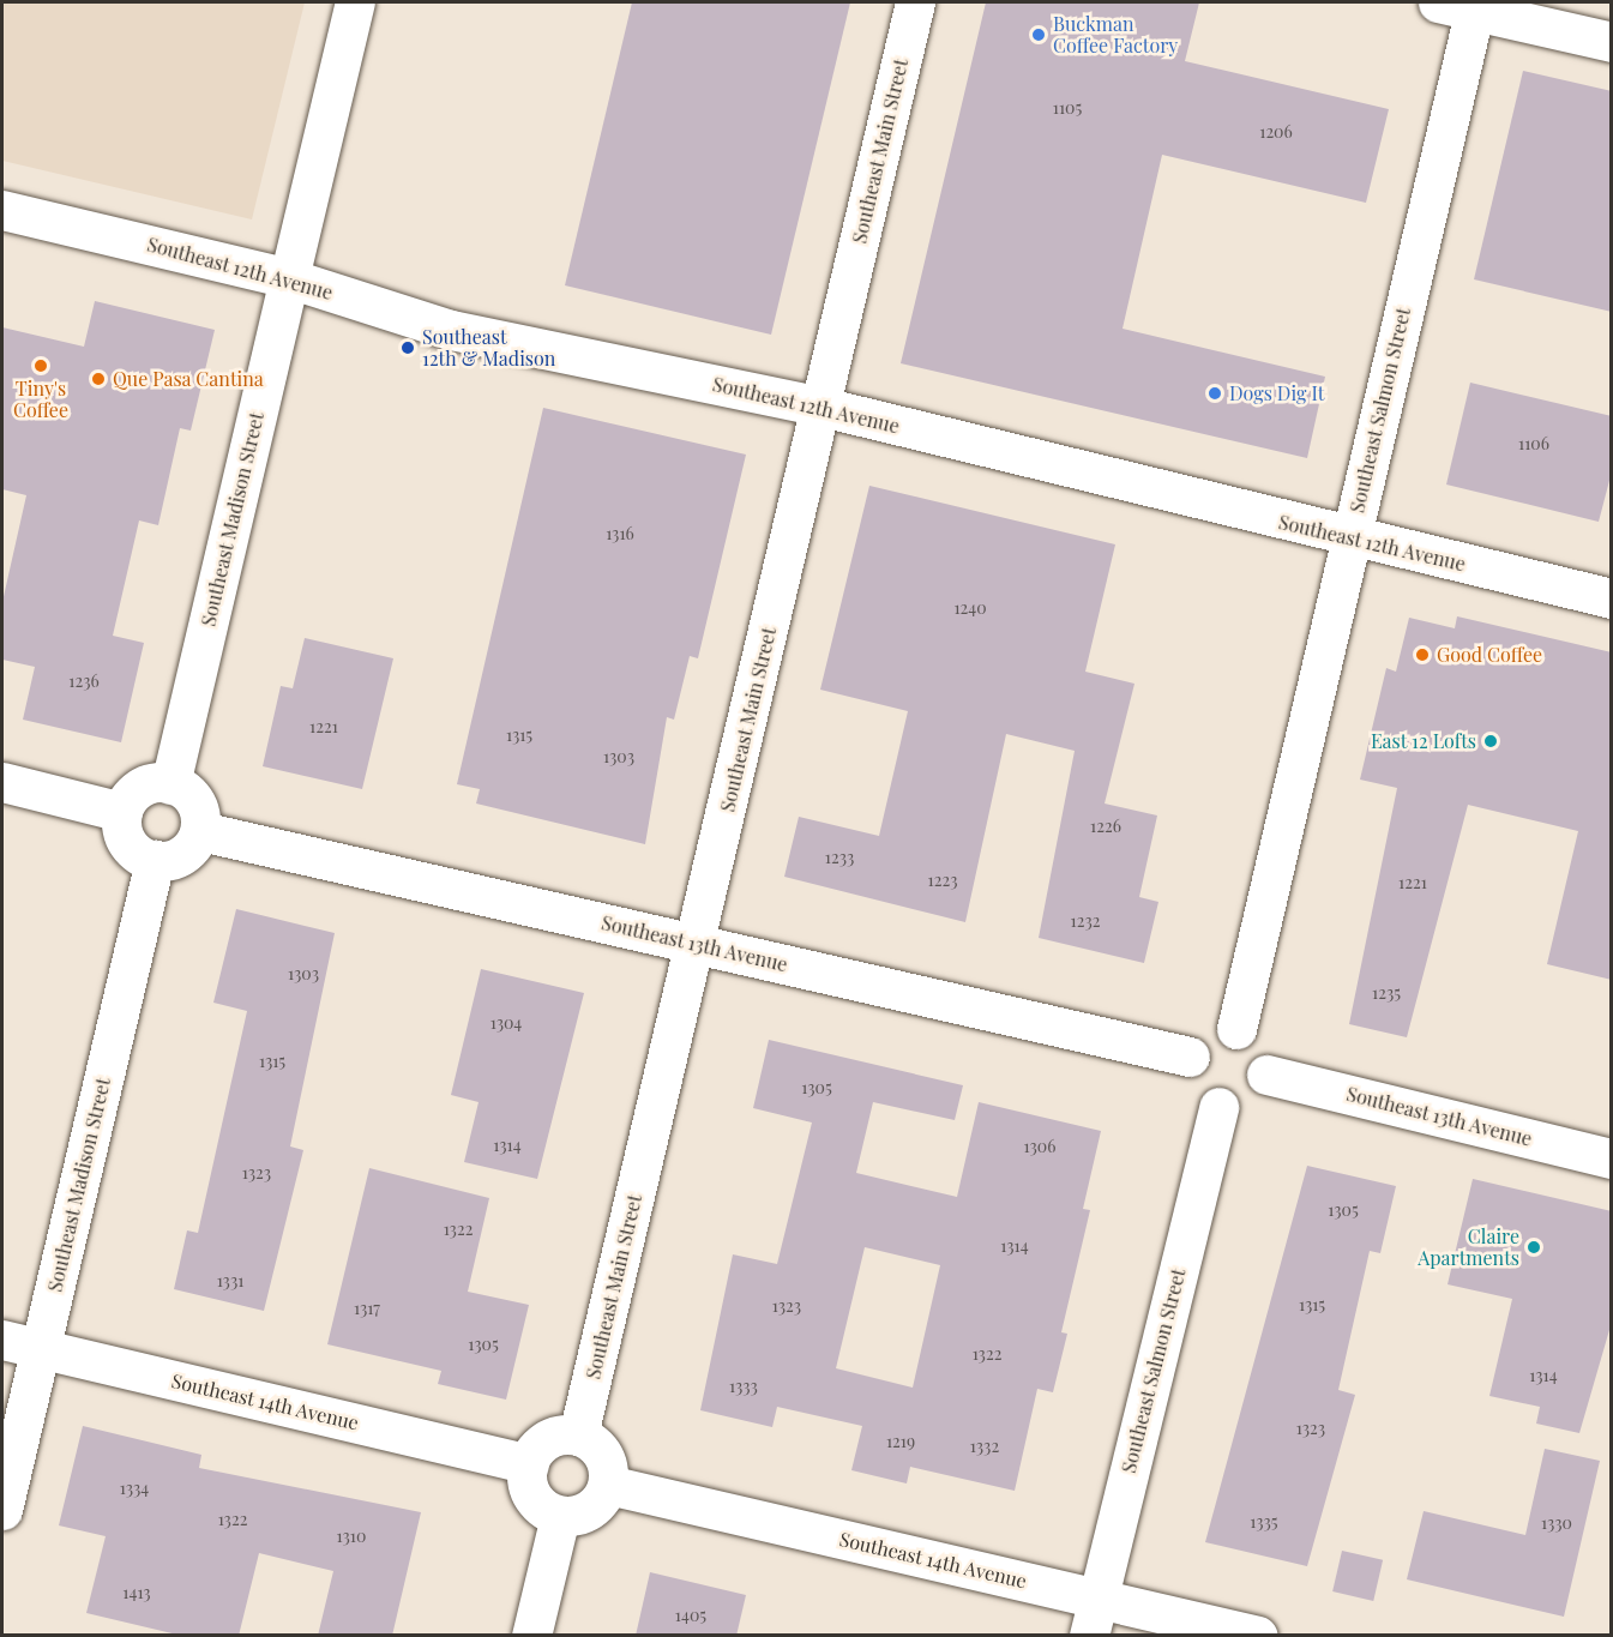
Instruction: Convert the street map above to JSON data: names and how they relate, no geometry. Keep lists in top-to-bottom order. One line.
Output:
{"streets":{"street":["Southeast Main Street","Southeast 12th Avenue","Southeast Salmon Street","Southeast Madison Street","Southeast 13th Avenue","Southeast 14th Avenue"]},"crossings":[["Southeast Main Street","Southeast 12th Avenue"],["Southeast Main Street","Southeast 13th Avenue"],["Southeast Main Street","Southeast 14th Avenue"],["Southeast 12th Avenue","Southeast Salmon Street"],["Southeast 12th Avenue","Southeast Madison Street"],["Southeast Salmon Street","Southeast 13th Avenue"],["Southeast Salmon Street","Southeast 14th Avenue"],["Southeast Madison Street","Southeast 13th Avenue"],["Southeast Madison Street","Southeast 14th Avenue"]],"places":["Buckman Coffee Factory","Southeast 12th & Madison","Tiny's Coffee","Que Pasa Cantina","Dogs Dig It","Good Coffee","East 12 Lofts","Claire Apartments"],"house_numbers":["1105","1206","1106","1316","1240","1236","1221","1315","1303","1226","1233","1223","1221","1232","1303","1235","1304","1315","1305","1314","1306","1323","1305","1322","1314","1331","1315","1323","1317","1305","1322","1314","1333","1323","1219","1332","1334","1322","1335","1330","1310","1413","1405"]}
